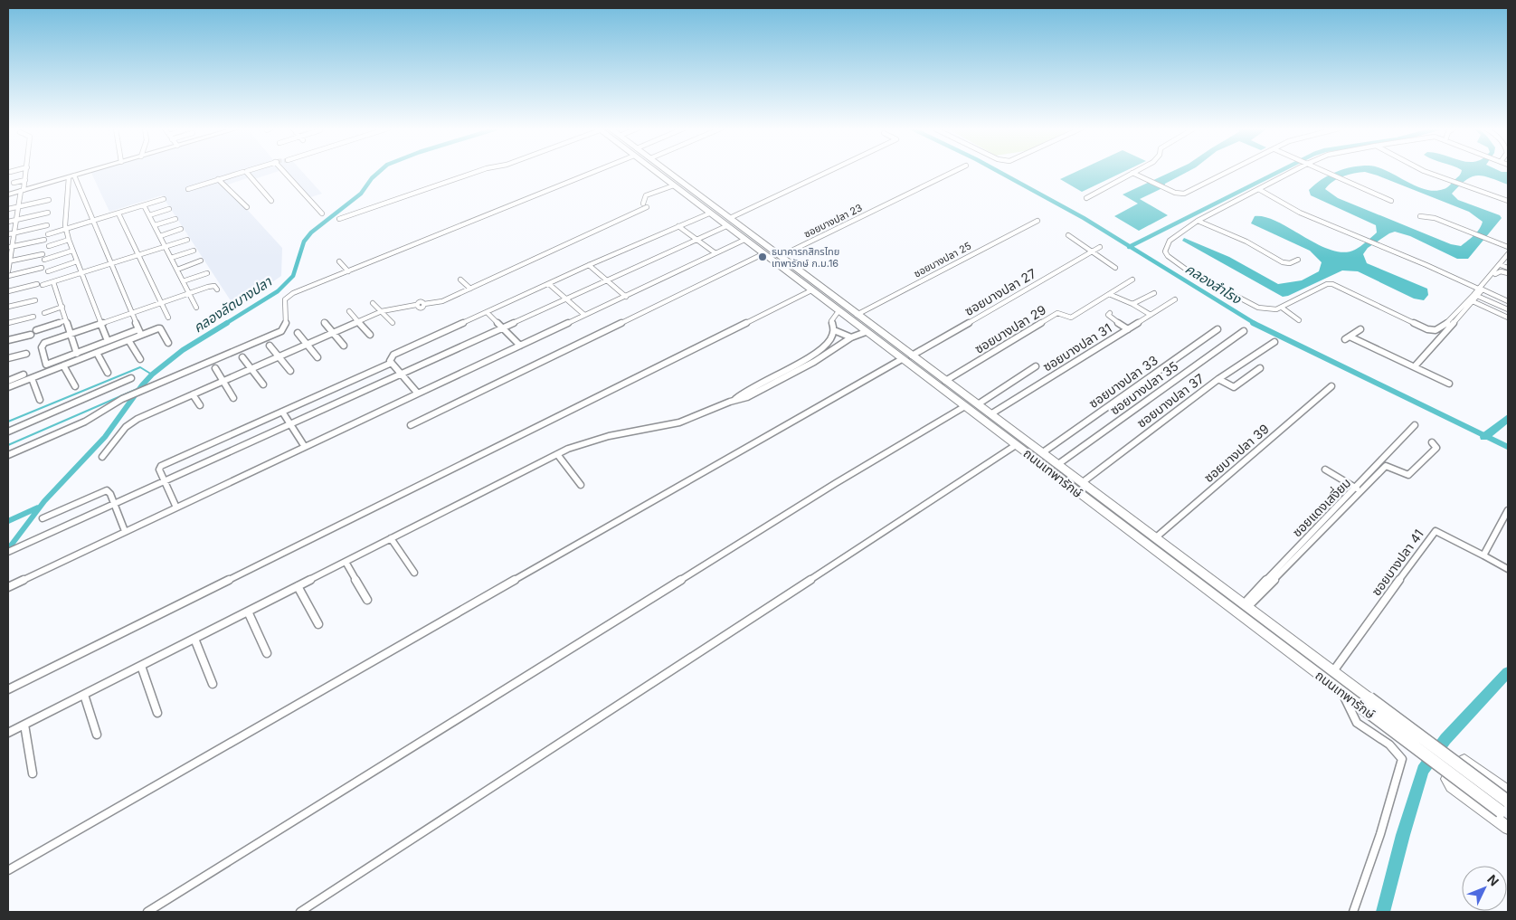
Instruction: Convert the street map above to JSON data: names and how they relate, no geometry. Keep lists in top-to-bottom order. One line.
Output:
{"streets":{"main road":["ถนนเทพารักษ์"],"street":["ซอยบางปลา 23","ซอยบางปลา 25","ซอยบางปลา 27","ซอยบางปลา 29","ซอยบางปลา 31","ซอยบางปลา 33","ซอยบางปลา 35","ซอยบางปลา 37","ซอยบางปลา 39","ซอยแดงเสงี่ยม","ซอยบางปลา 41"]},"crossings":[["ซอยบางปลา 23","ถนนเทพารักษ์"],["ซอยบางปลา 25","ถนนเทพารักษ์"],["ซอยบางปลา 27","ถนนเทพารักษ์"],["ซอยบางปลา 29","ถนนเทพารักษ์"],["ซอยบางปลา 31","ถนนเทพารักษ์"],["ซอยบางปลา 33","ถนนเทพารักษ์"],["ซอยบางปลา 35","ถนนเทพารักษ์"],["ซอยบางปลา 37","ถนนเทพารักษ์"],["ซอยบางปลา 39","ถนนเทพารักษ์"],["ถนนเทพารักษ์","ซอยแดงเสงี่ยม"],["ถนนเทพารักษ์","ซอยบางปลา 41"]],"water":["คลองสำโรง","คลองลัดบางปลา"],"places":["ธนาคารกสิกรไทย เทพารักษ์ ก.ม.16"],"north":"top right"}
